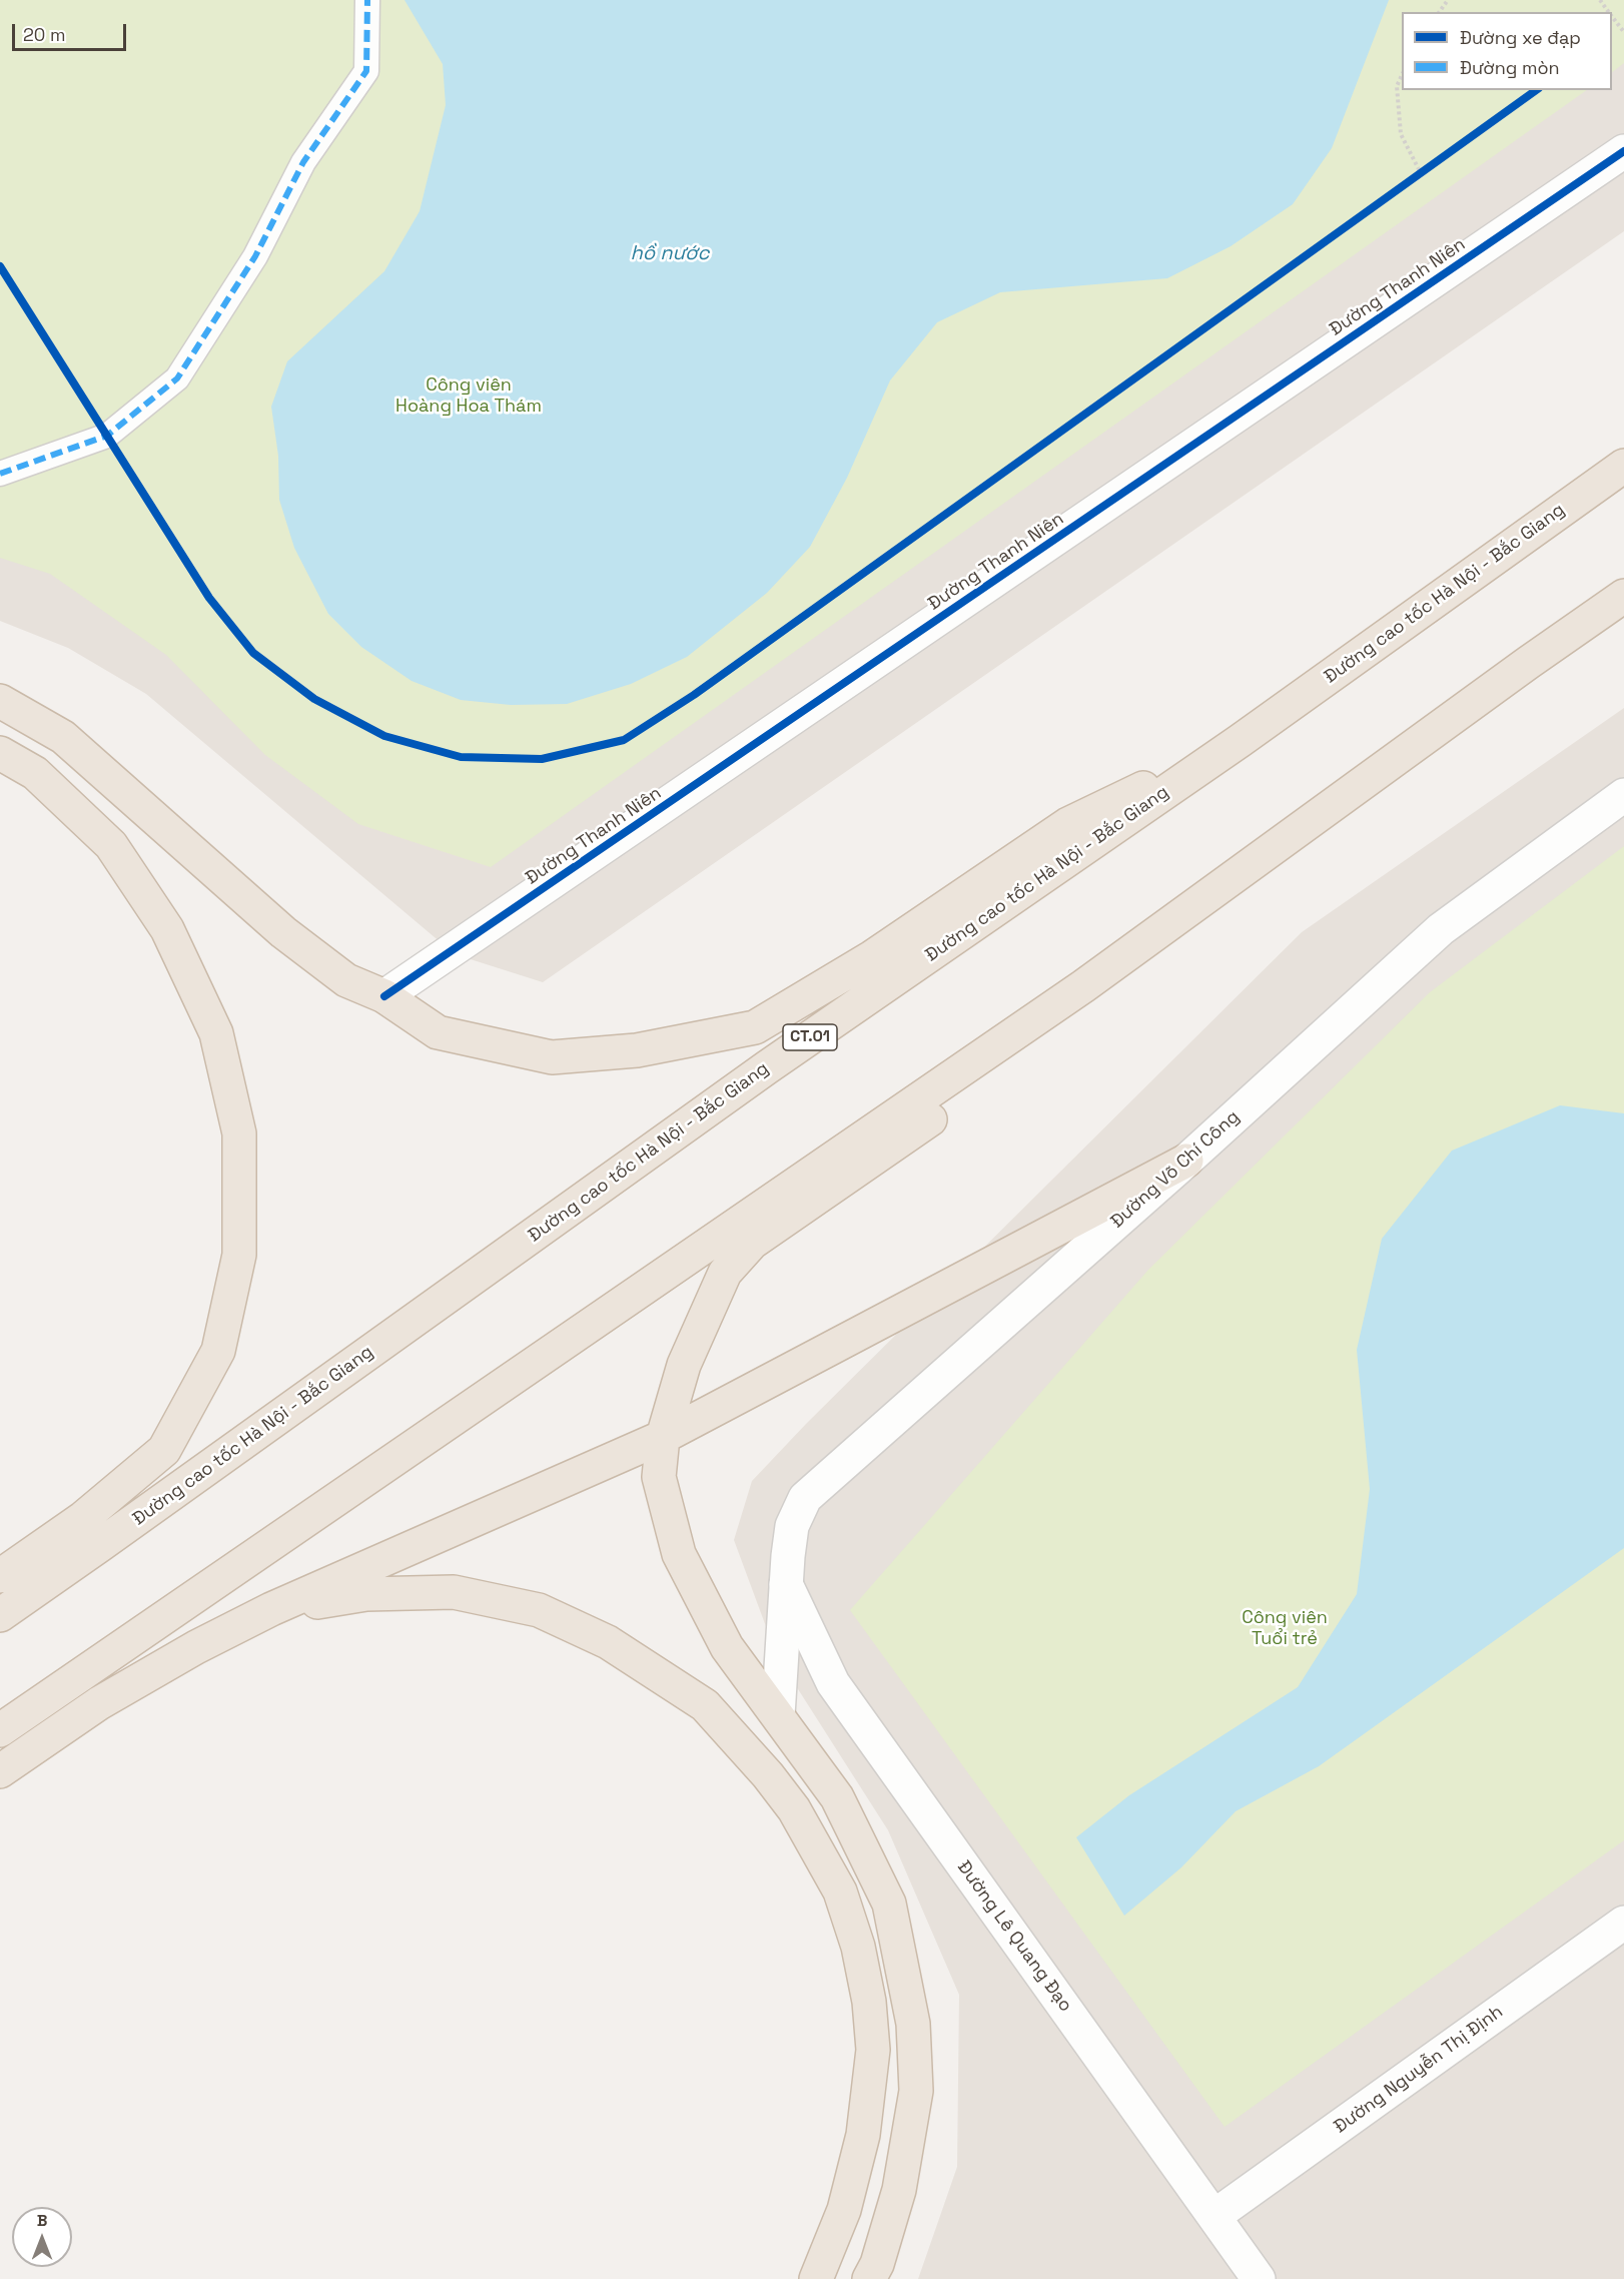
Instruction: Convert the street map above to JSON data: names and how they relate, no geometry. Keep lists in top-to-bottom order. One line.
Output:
{"streets":{"highway":["Đường cao tốc Hà Nội - Bắc Giang","CT.01"],"street":["Đường Thanh Niên","Đường Võ Chí Công","Đường Lê Quang Đạo","Đường Nguyễn Thị Định"]},"crossings":[["Đường Võ Chí Công","Đường Lê Quang Đạo"],["Đường Lê Quang Đạo","Đường Nguyễn Thị Định"]],"water":["hồ nước"],"parks":["Công viên Hoàng Hoa Thám","Công viên Tuổi trẻ"],"legend":["Đường xe đạp","Đường mòn"],"scale_bar":"20 m","north":"top"}
